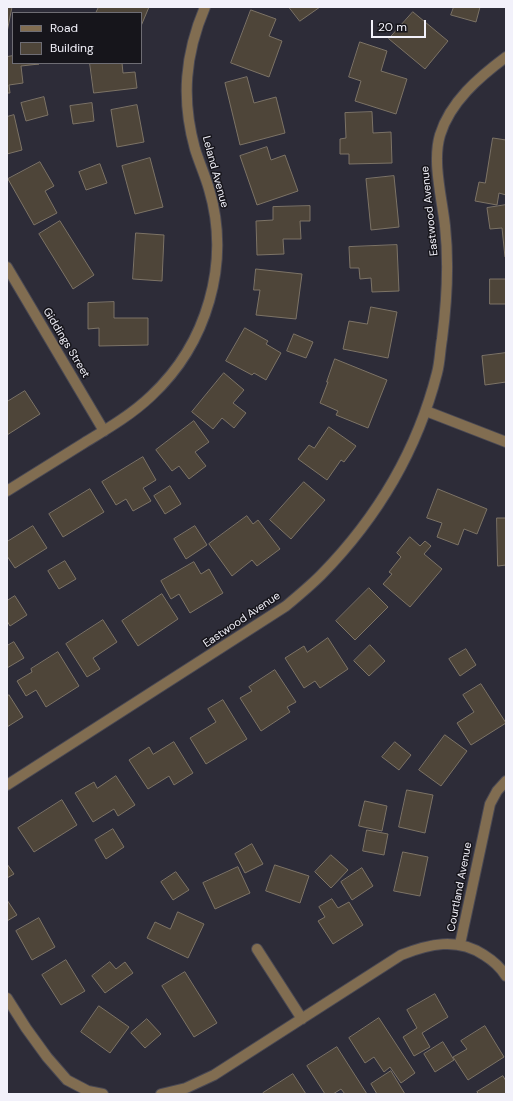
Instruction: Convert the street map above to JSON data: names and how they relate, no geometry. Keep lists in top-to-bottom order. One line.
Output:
{"streets":{"street":["Leland Avenue","Eastwood Avenue","Giddings Street","Courtland Avenue"]},"crossings":[["Leland Avenue","Giddings Street"]],"legend":["Road","Building"],"scale_bar":"20 m"}
